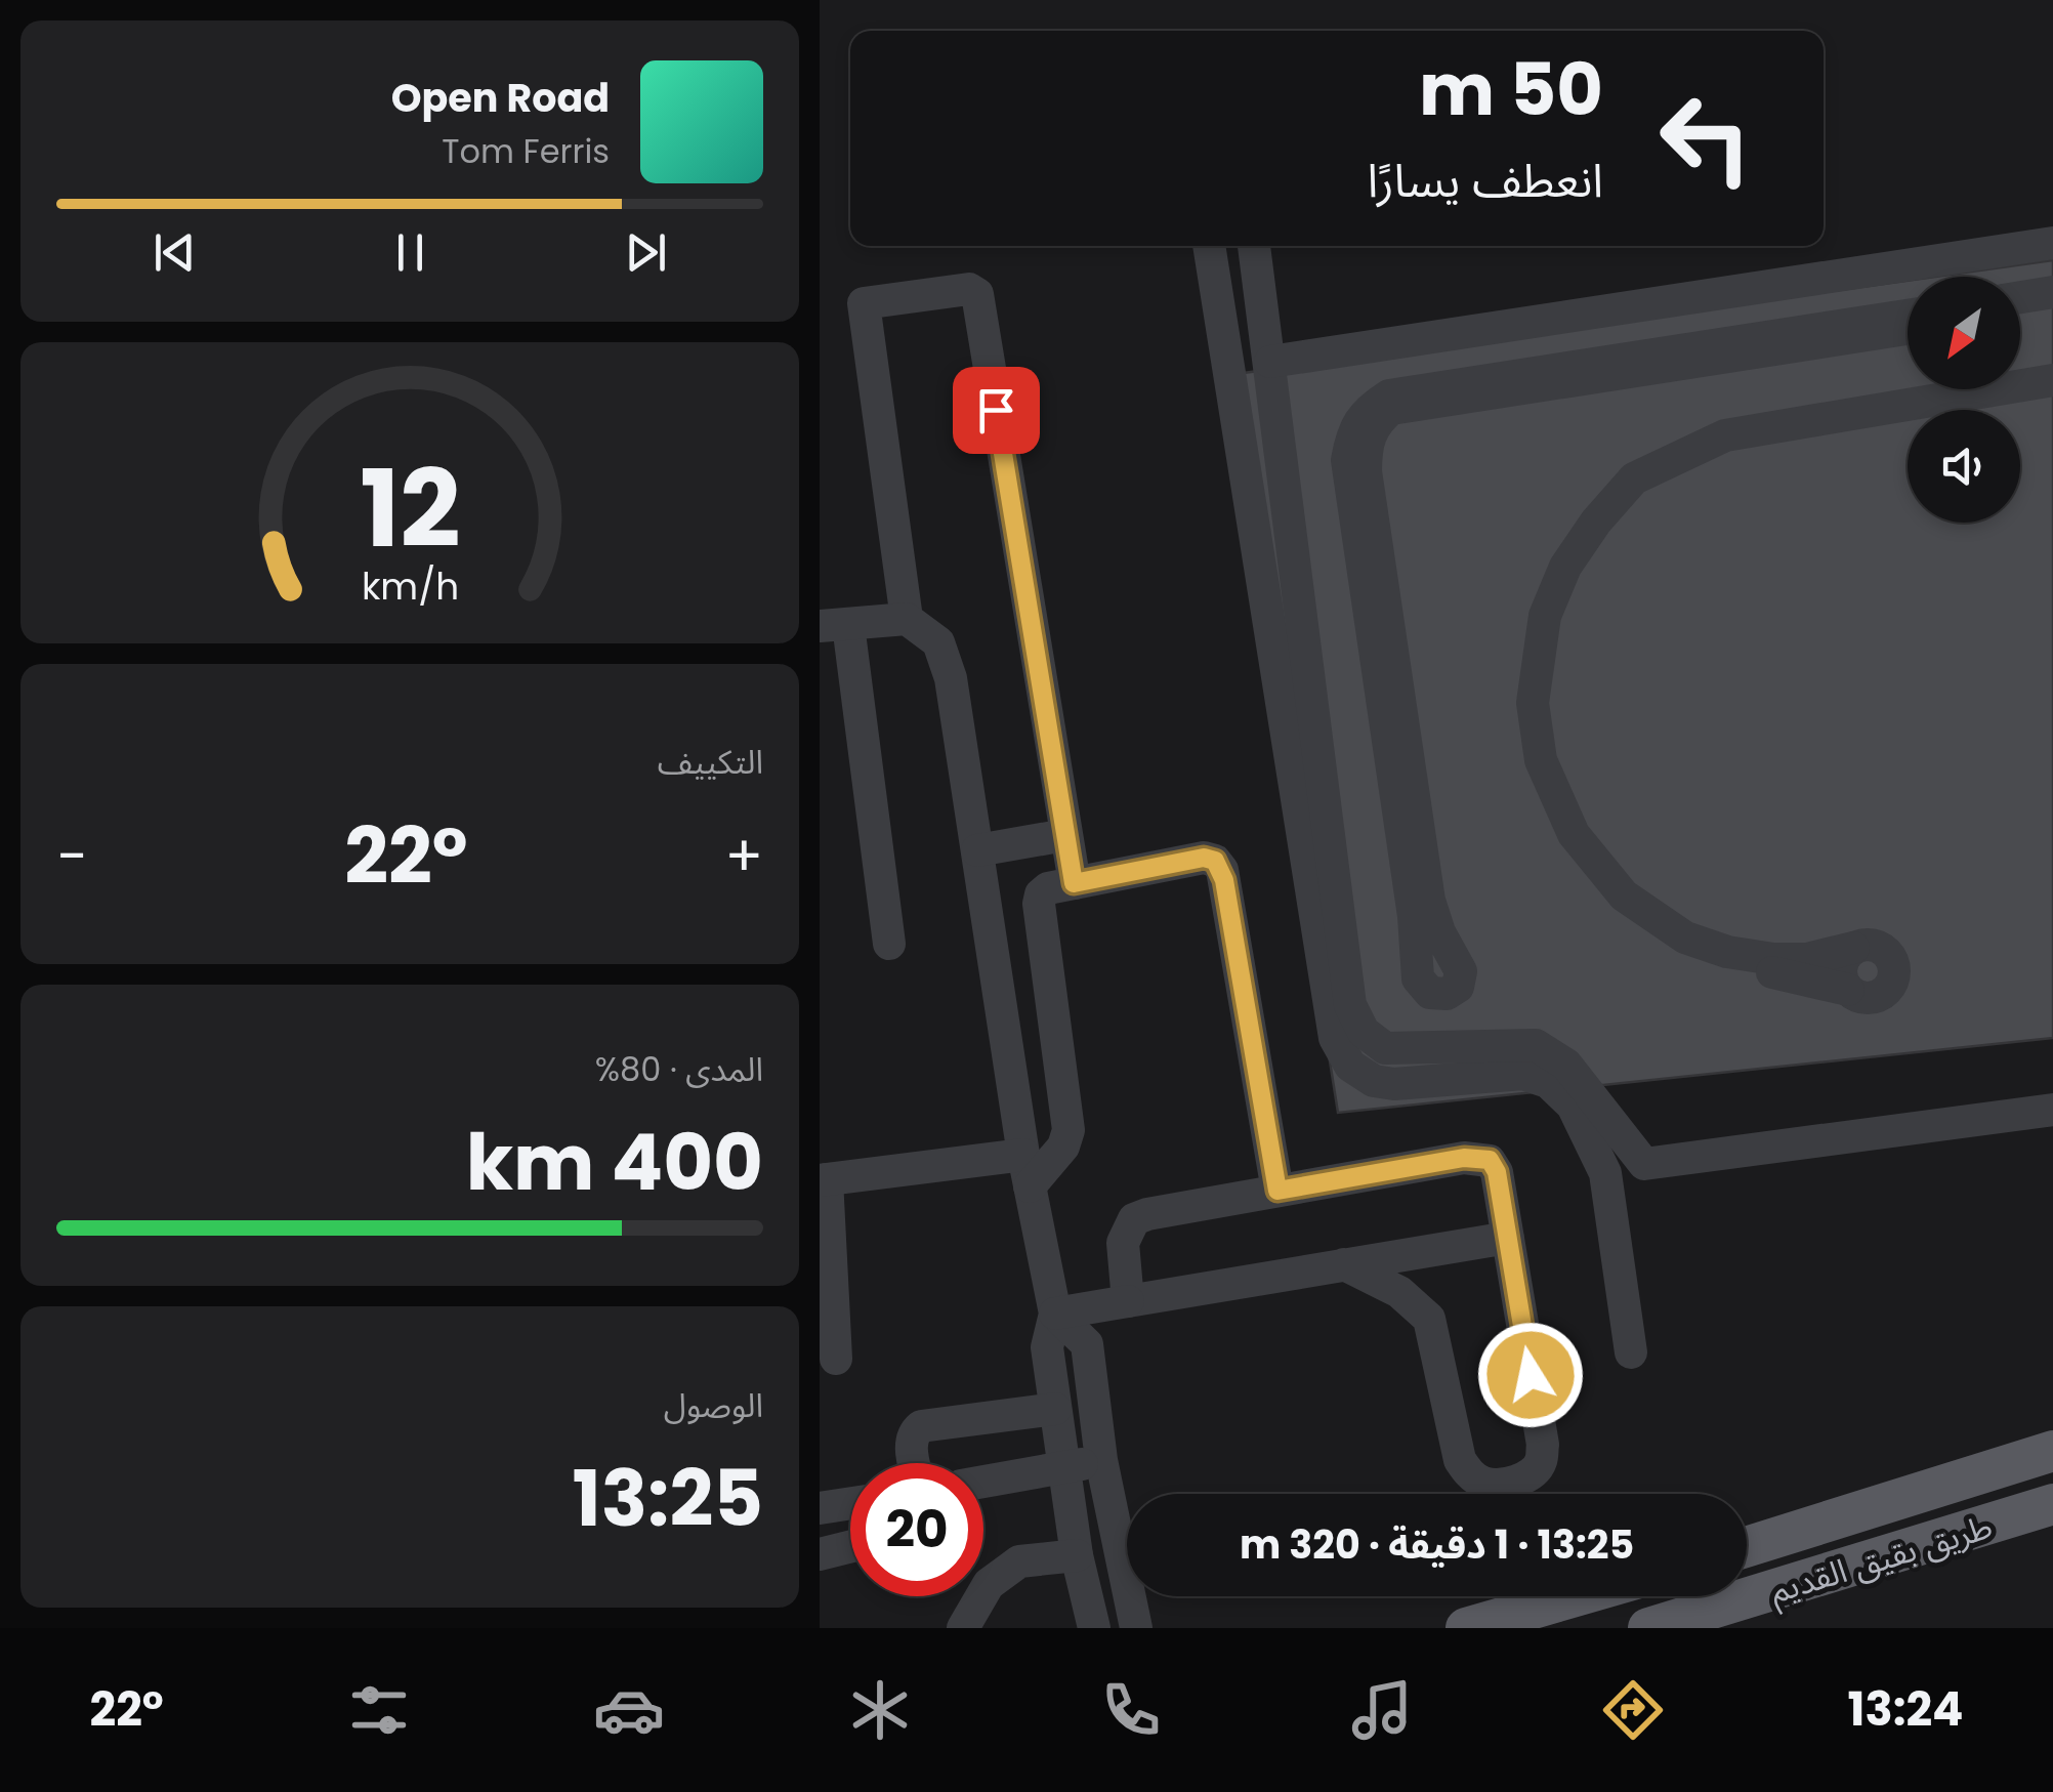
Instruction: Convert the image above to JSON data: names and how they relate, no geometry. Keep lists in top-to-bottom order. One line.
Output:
{"streets":{"main road":["طريق بقيق القديم"]},"north":"bottom left","page":{"turn":["50 m","انعطف يسارًا"],"song":["Open Road","Tom Ferris"],"tile":["التكييف",["المدى · 80%","400 km"],["الوصول","13:25"]],"heat":["−","22°","+"],"limit":"20","trip":"13:25 · 1 دقيقة · 320 m","tabs":["13:24","22°"],"gauge":["12","km/h"]}}
